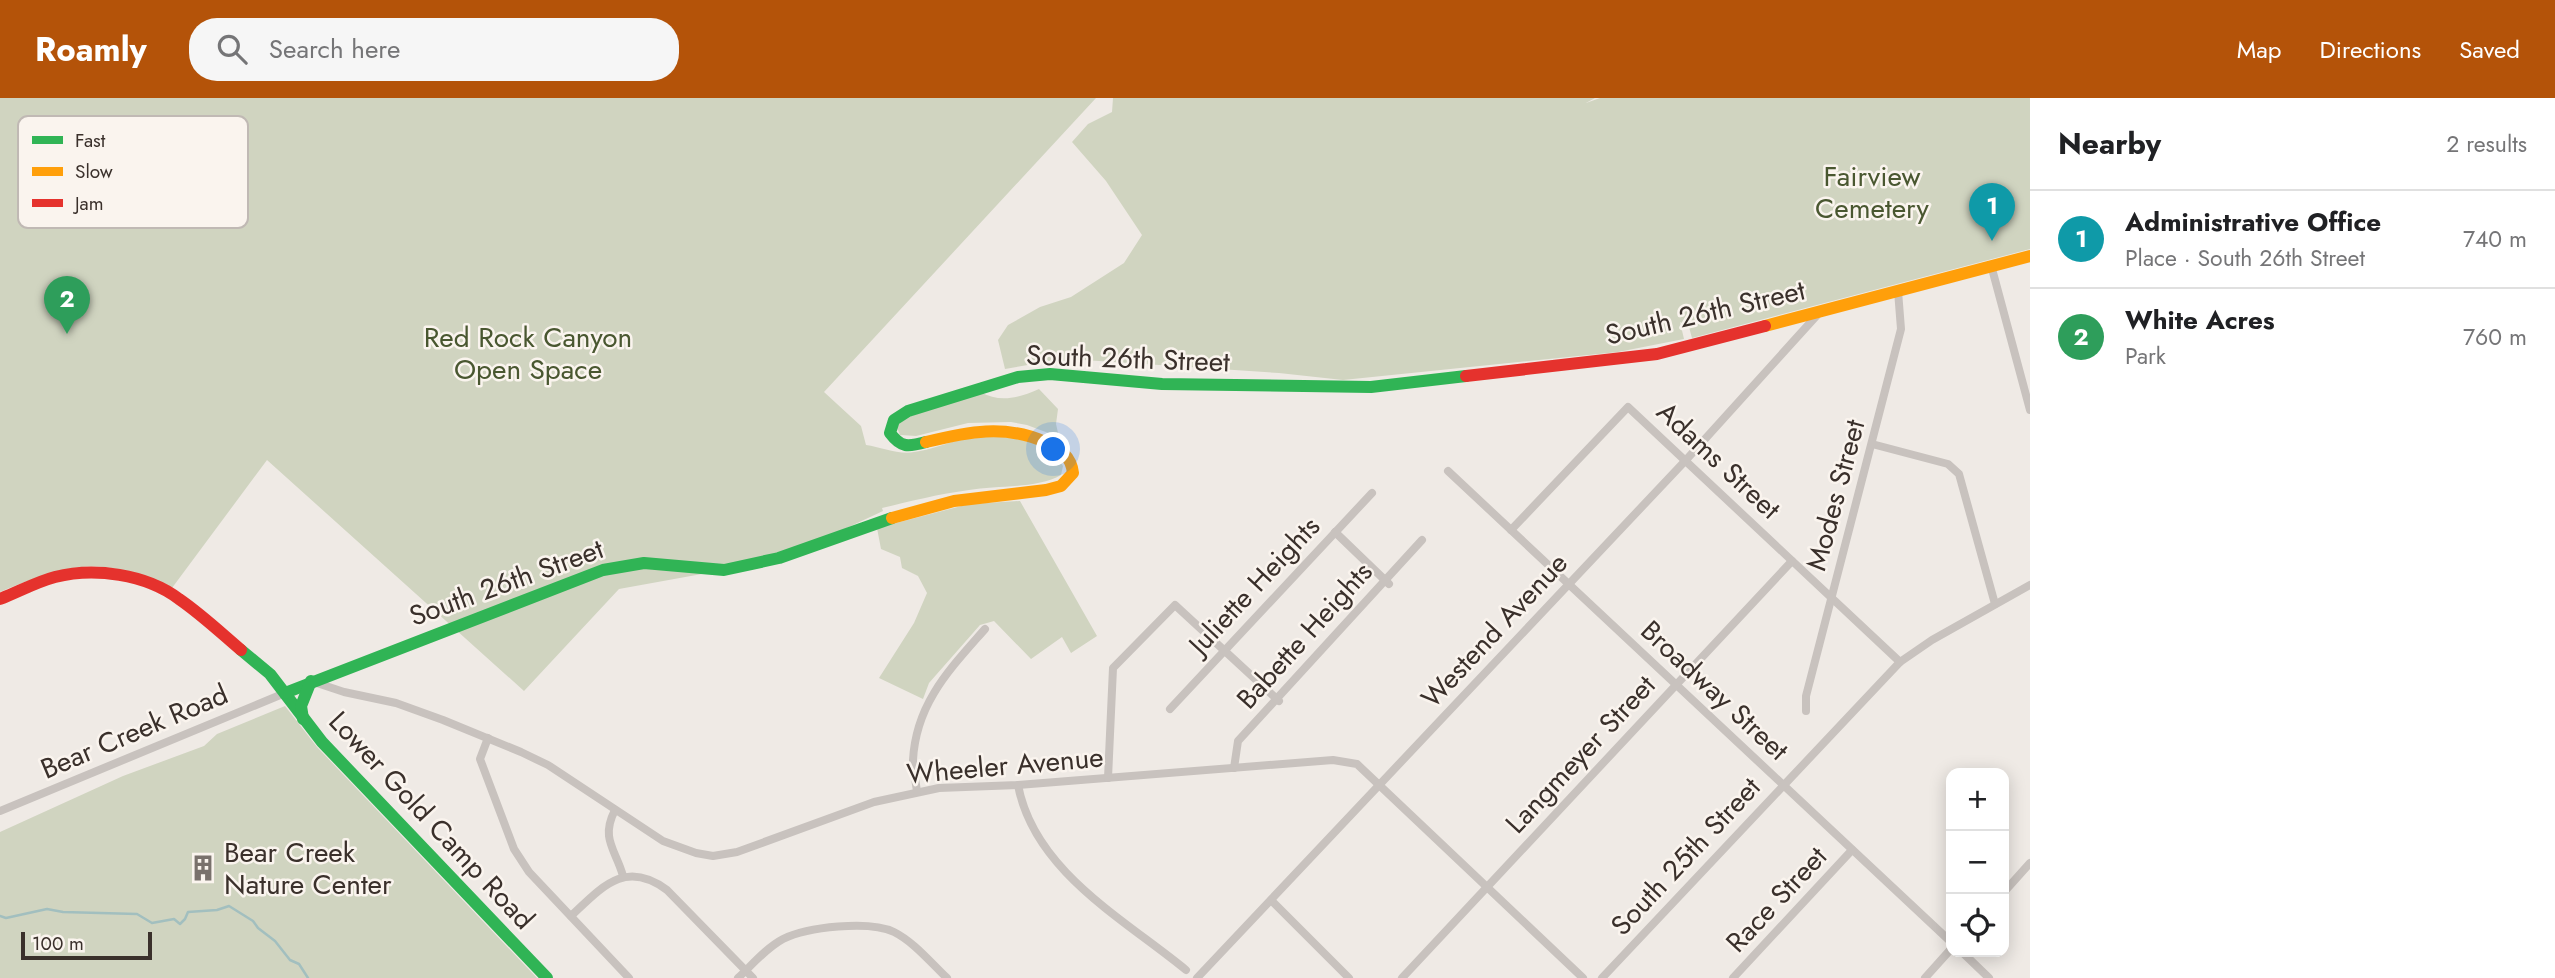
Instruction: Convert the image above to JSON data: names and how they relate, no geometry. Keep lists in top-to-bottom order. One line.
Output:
{"streets":{"street":["South 26th Street","Adams Street","Modes Street","Juliette Heights","Westend Avenue","Babette Heights","Broadway Street","Bear Creek Road","Langmeyer Street","Wheeler Avenue","Lower Gold Camp Road","South 25th Street","Race Street"]},"crossings":[["South 26th Street","Modes Street"],["South 26th Street","Westend Avenue"],["South 26th Street","Bear Creek Road"],["South 26th Street","Wheeler Avenue"],["South 26th Street","Lower Gold Camp Road"],["Adams Street","Modes Street"],["Adams Street","Westend Avenue"],["Adams Street","Broadway Street"],["Adams Street","Langmeyer Street"],["Adams Street","South 25th Street"],["Westend Avenue","Broadway Street"],["Westend Avenue","Wheeler Avenue"],["Babette Heights","Wheeler Avenue"],["Broadway Street","Langmeyer Street"],["Broadway Street","South 25th Street"],["Broadway Street","Race Street"],["Bear Creek Road","Lower Gold Camp Road"],["Langmeyer Street","Wheeler Avenue"]],"parks":["Fairview Cemetery","Red Rock Canyon Open Space"],"places":{"building":["Bear Creek Nature Center"]},"legend":["Fast","Slow","Jam"],"scale_bar":"100 m","page":{"header":"Roamly","search":"Search here","nav":["Map","Directions","Saved"],"heading":["Nearby","2 results"],"pins":["1","2"],"list":[{"mark":"1","name":"Administrative Office","note":"Place · South 26th Street","value":"740 m"},{"mark":"2","name":"White Acres","note":"Park","value":"760 m"}],"map_buttons":["+","−"],"scale":"100 m"}}
